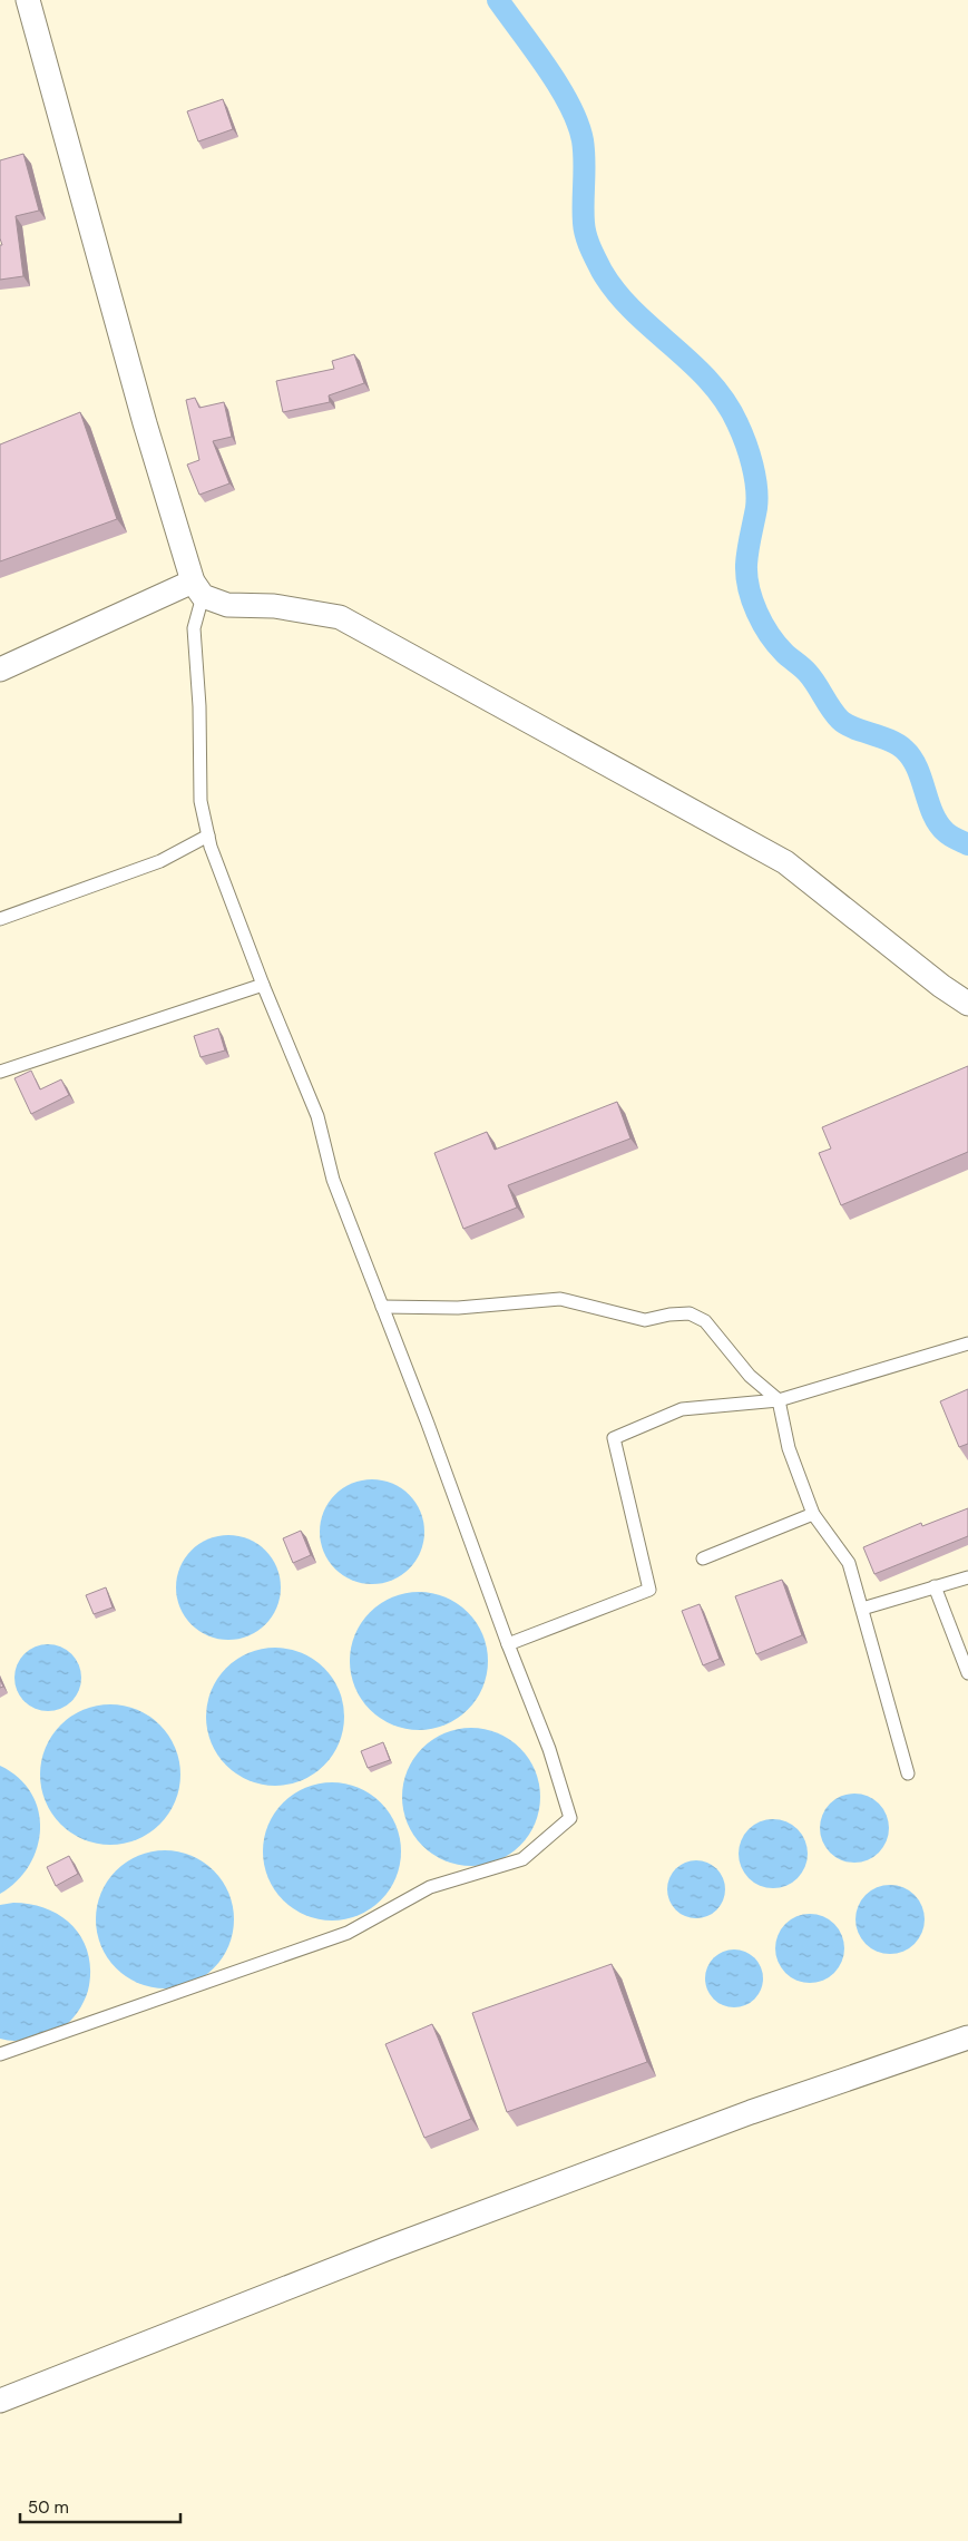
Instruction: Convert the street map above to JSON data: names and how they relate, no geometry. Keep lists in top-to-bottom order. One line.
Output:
{"scale_bar":"50 m"}
